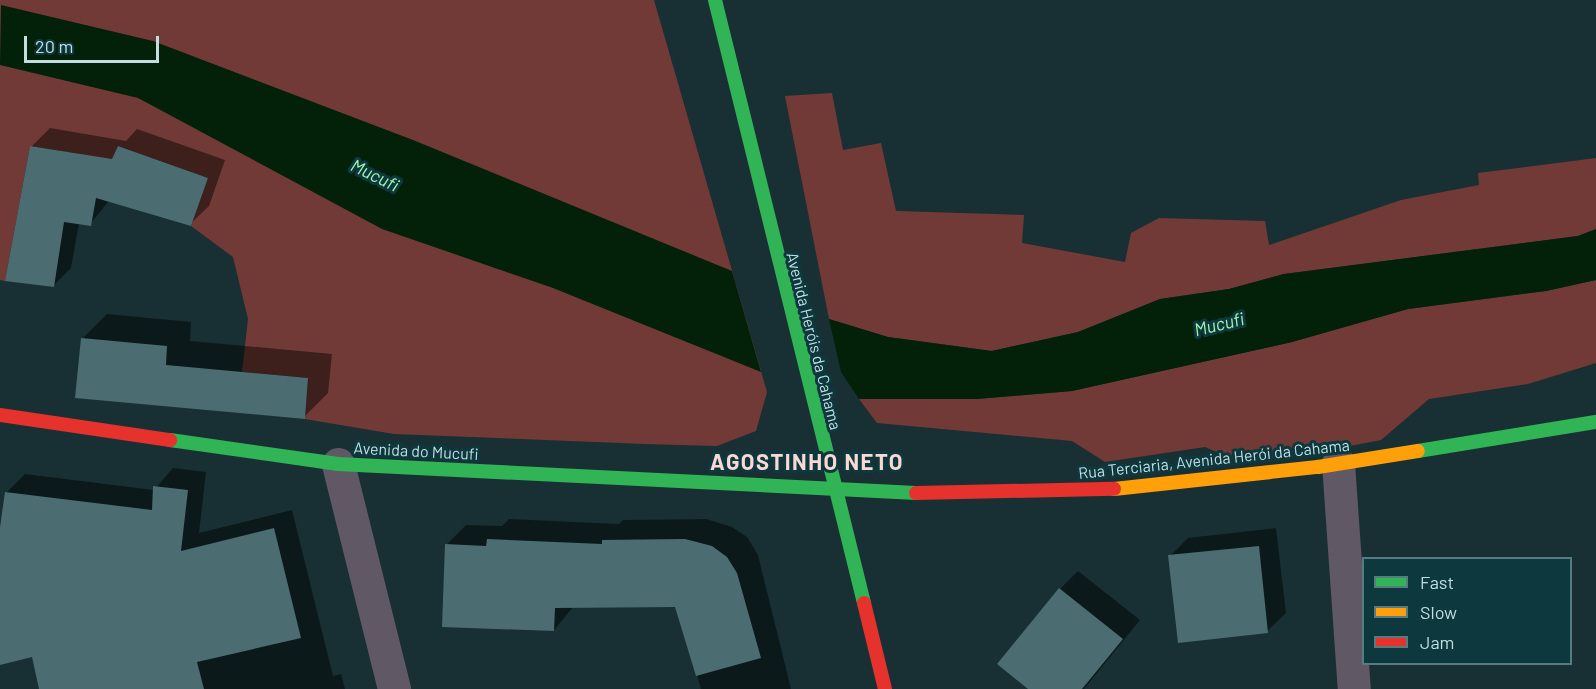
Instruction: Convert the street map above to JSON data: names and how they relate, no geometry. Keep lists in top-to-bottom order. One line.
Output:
{"streets":{"street":["Avenida Heróis da Cahama","Avenida do Mucufi","Rua Terciaria, Avenida Herói da Cahama"]},"crossings":[["Avenida Heróis da Cahama","Avenida do Mucufi"],["Avenida Heróis da Cahama","Rua Terciaria, Avenida Herói da Cahama"],["Avenida do Mucufi","Rua Terciaria, Avenida Herói da Cahama"]],"districts":["AGOSTINHO NETO"],"water":["Mucufi"],"legend":["Fast","Slow","Jam"],"scale_bar":"20 m"}
